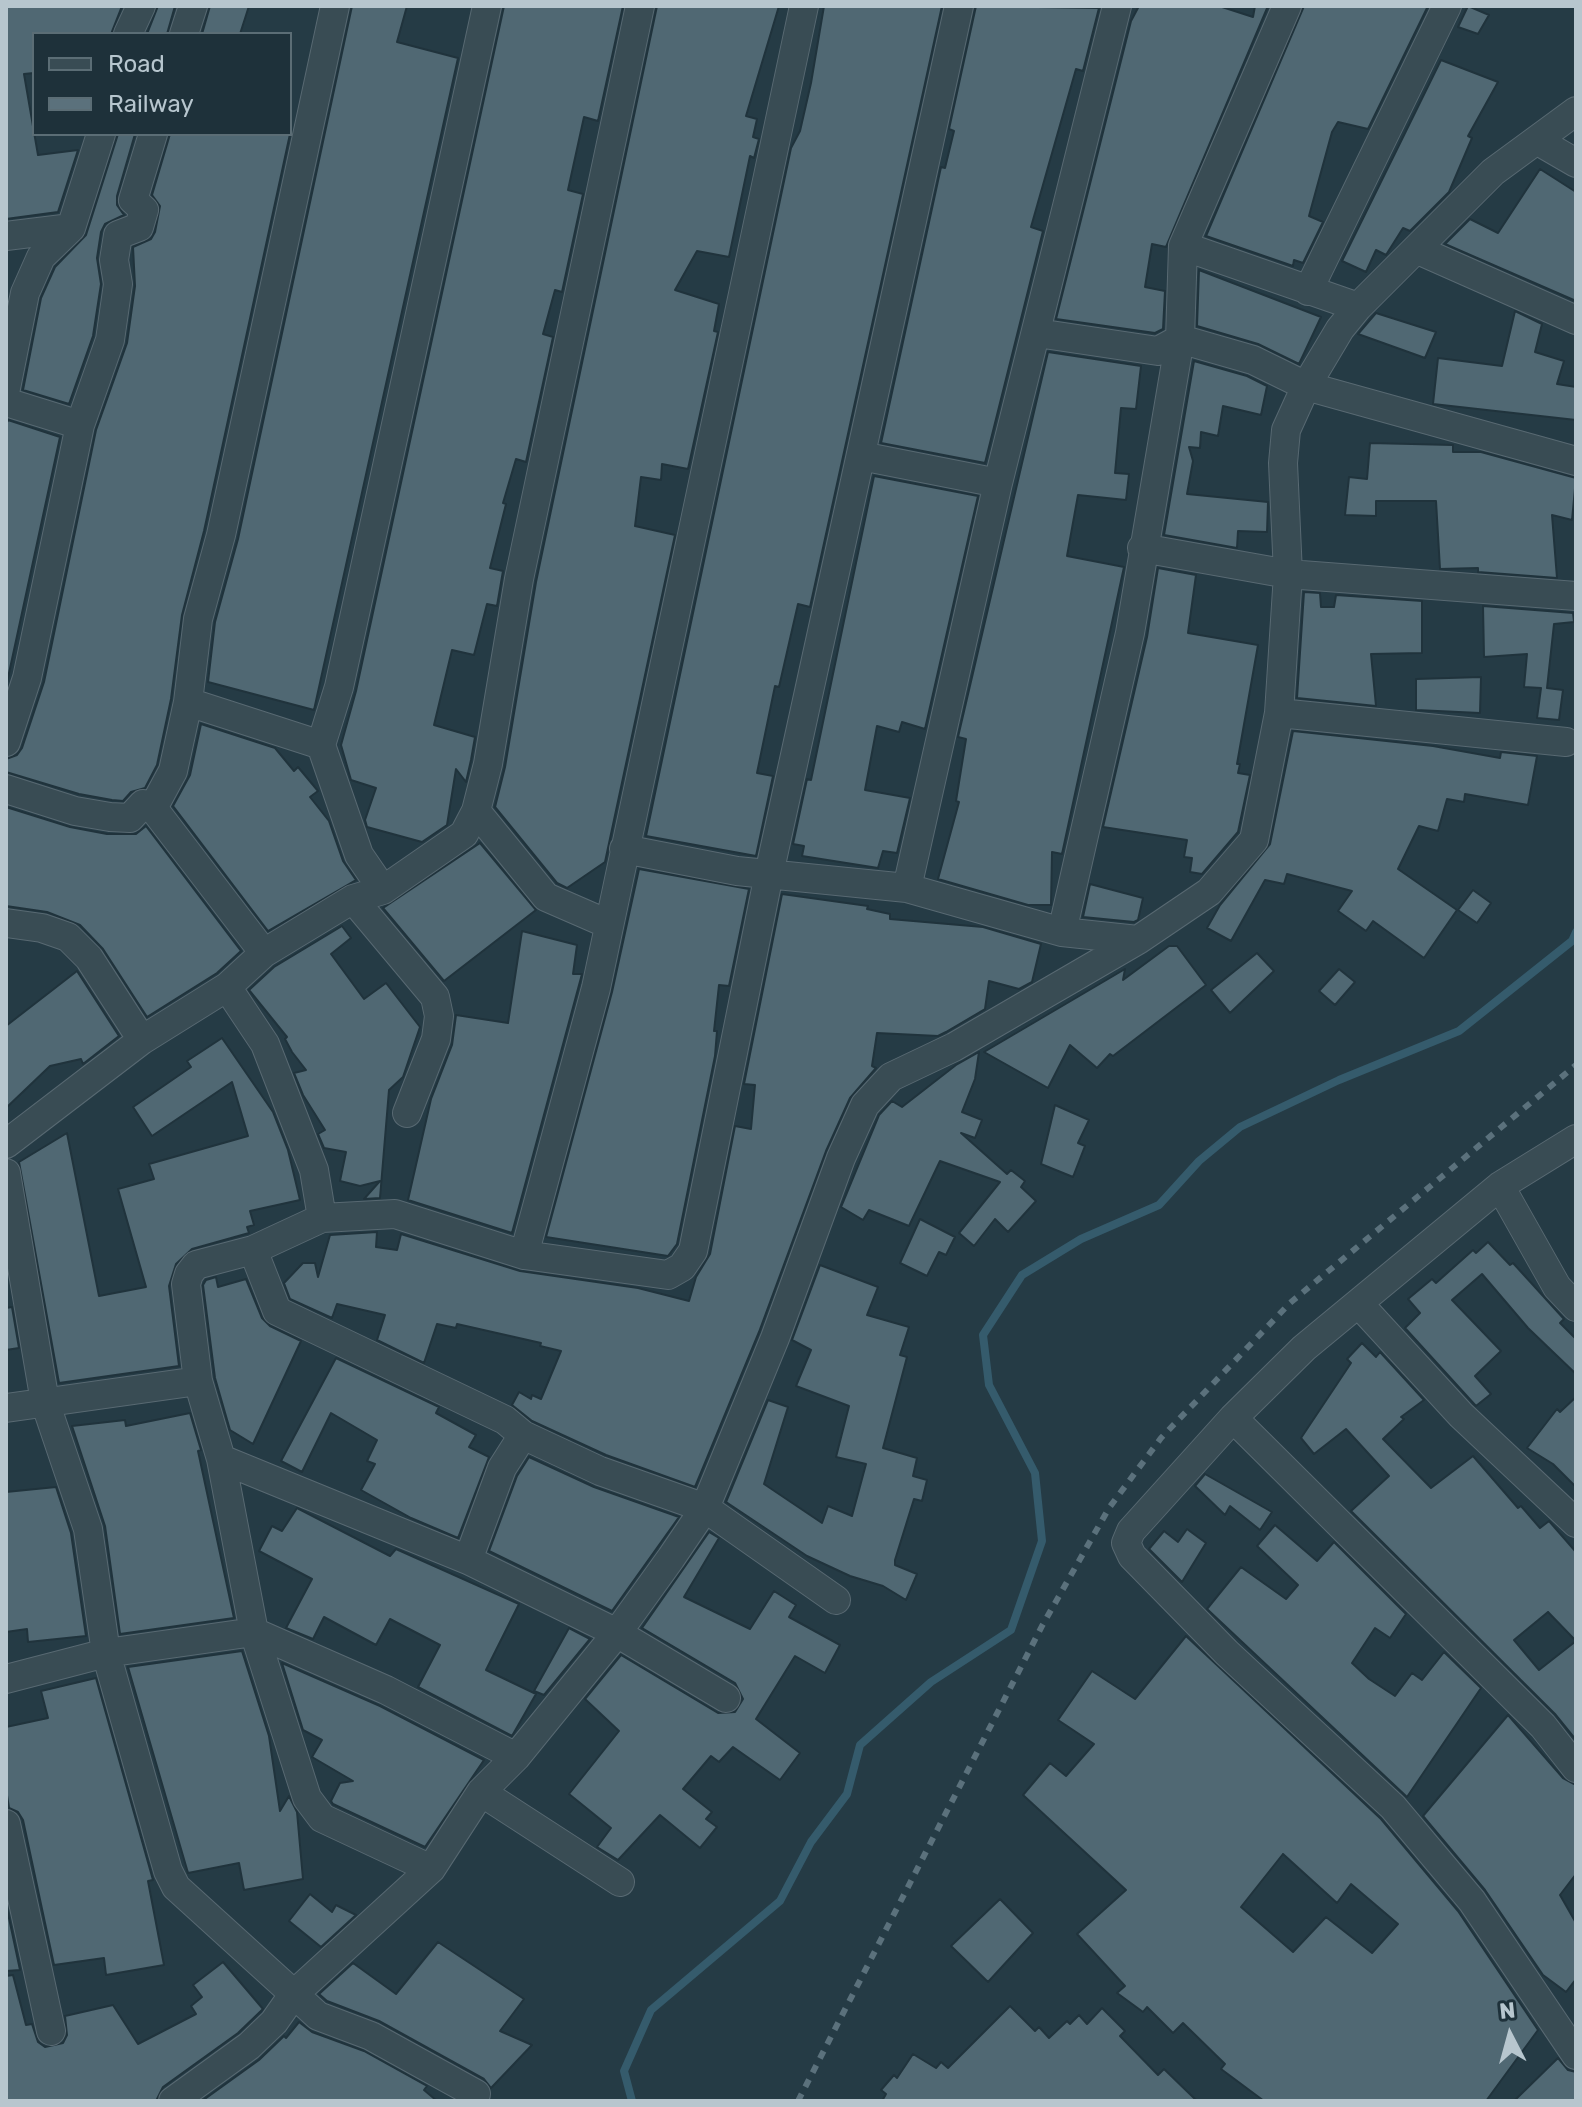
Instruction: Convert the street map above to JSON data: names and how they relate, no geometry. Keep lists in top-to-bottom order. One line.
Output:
{"legend":["Road","Railway"],"north":"top"}
